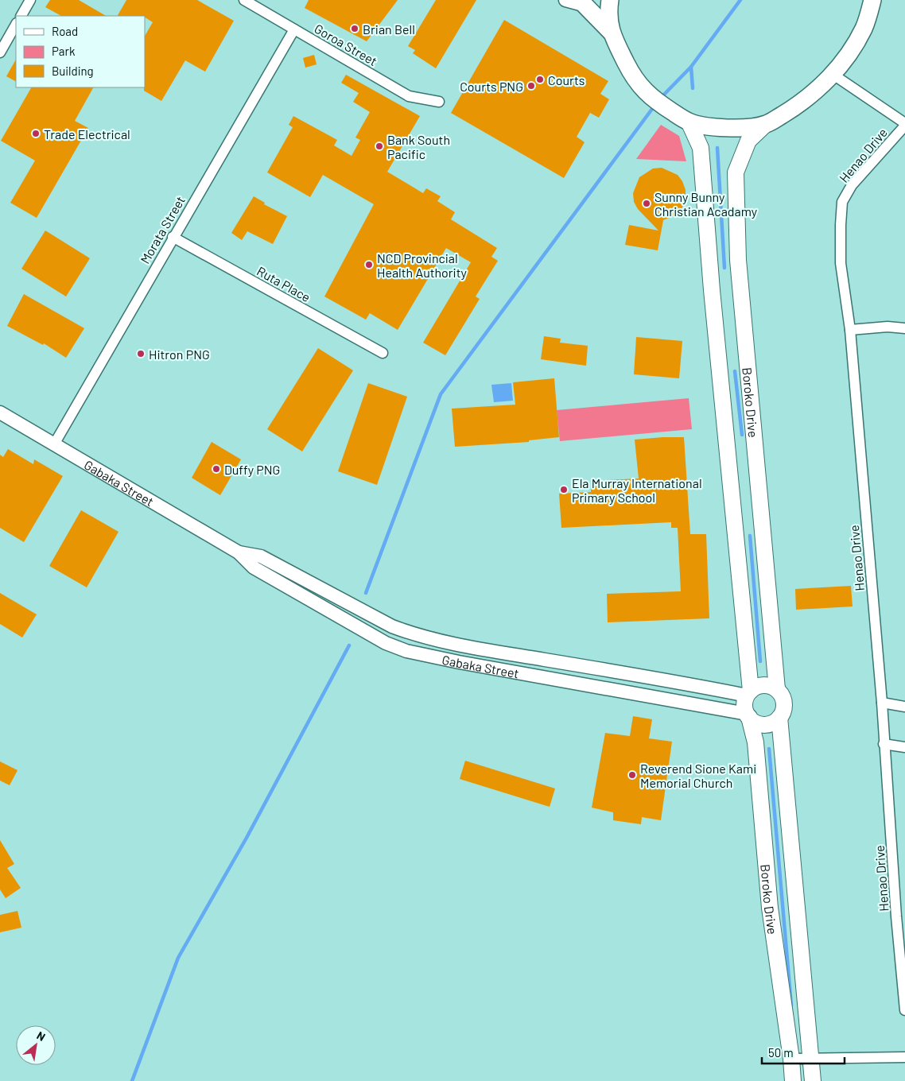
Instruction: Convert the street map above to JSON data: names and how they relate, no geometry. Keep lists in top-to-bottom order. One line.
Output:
{"streets":{"main road":["Boroko Drive"],"street":["Goroa Street","Henao Drive","Morata Street","Ruta Place","Gabaka Street"]},"crossings":[["Goroa Street","Morata Street"],["Morata Street","Ruta Place"],["Morata Street","Gabaka Street"],["Boroko Drive","Gabaka Street"]],"places":["Brian Bell","Courts","Courts PNG","Trade Electrical","Bank South Pacific","Sunny Bunny Christian Acadamy","NCD Provincial Health Authority","Hitron PNG","Duffy PNG","Ela Murray International Primary School","Reverend Sione Kami Memorial Church"],"legend":["Road","Park","Building"],"scale_bar":"50 m","north":"top right"}
